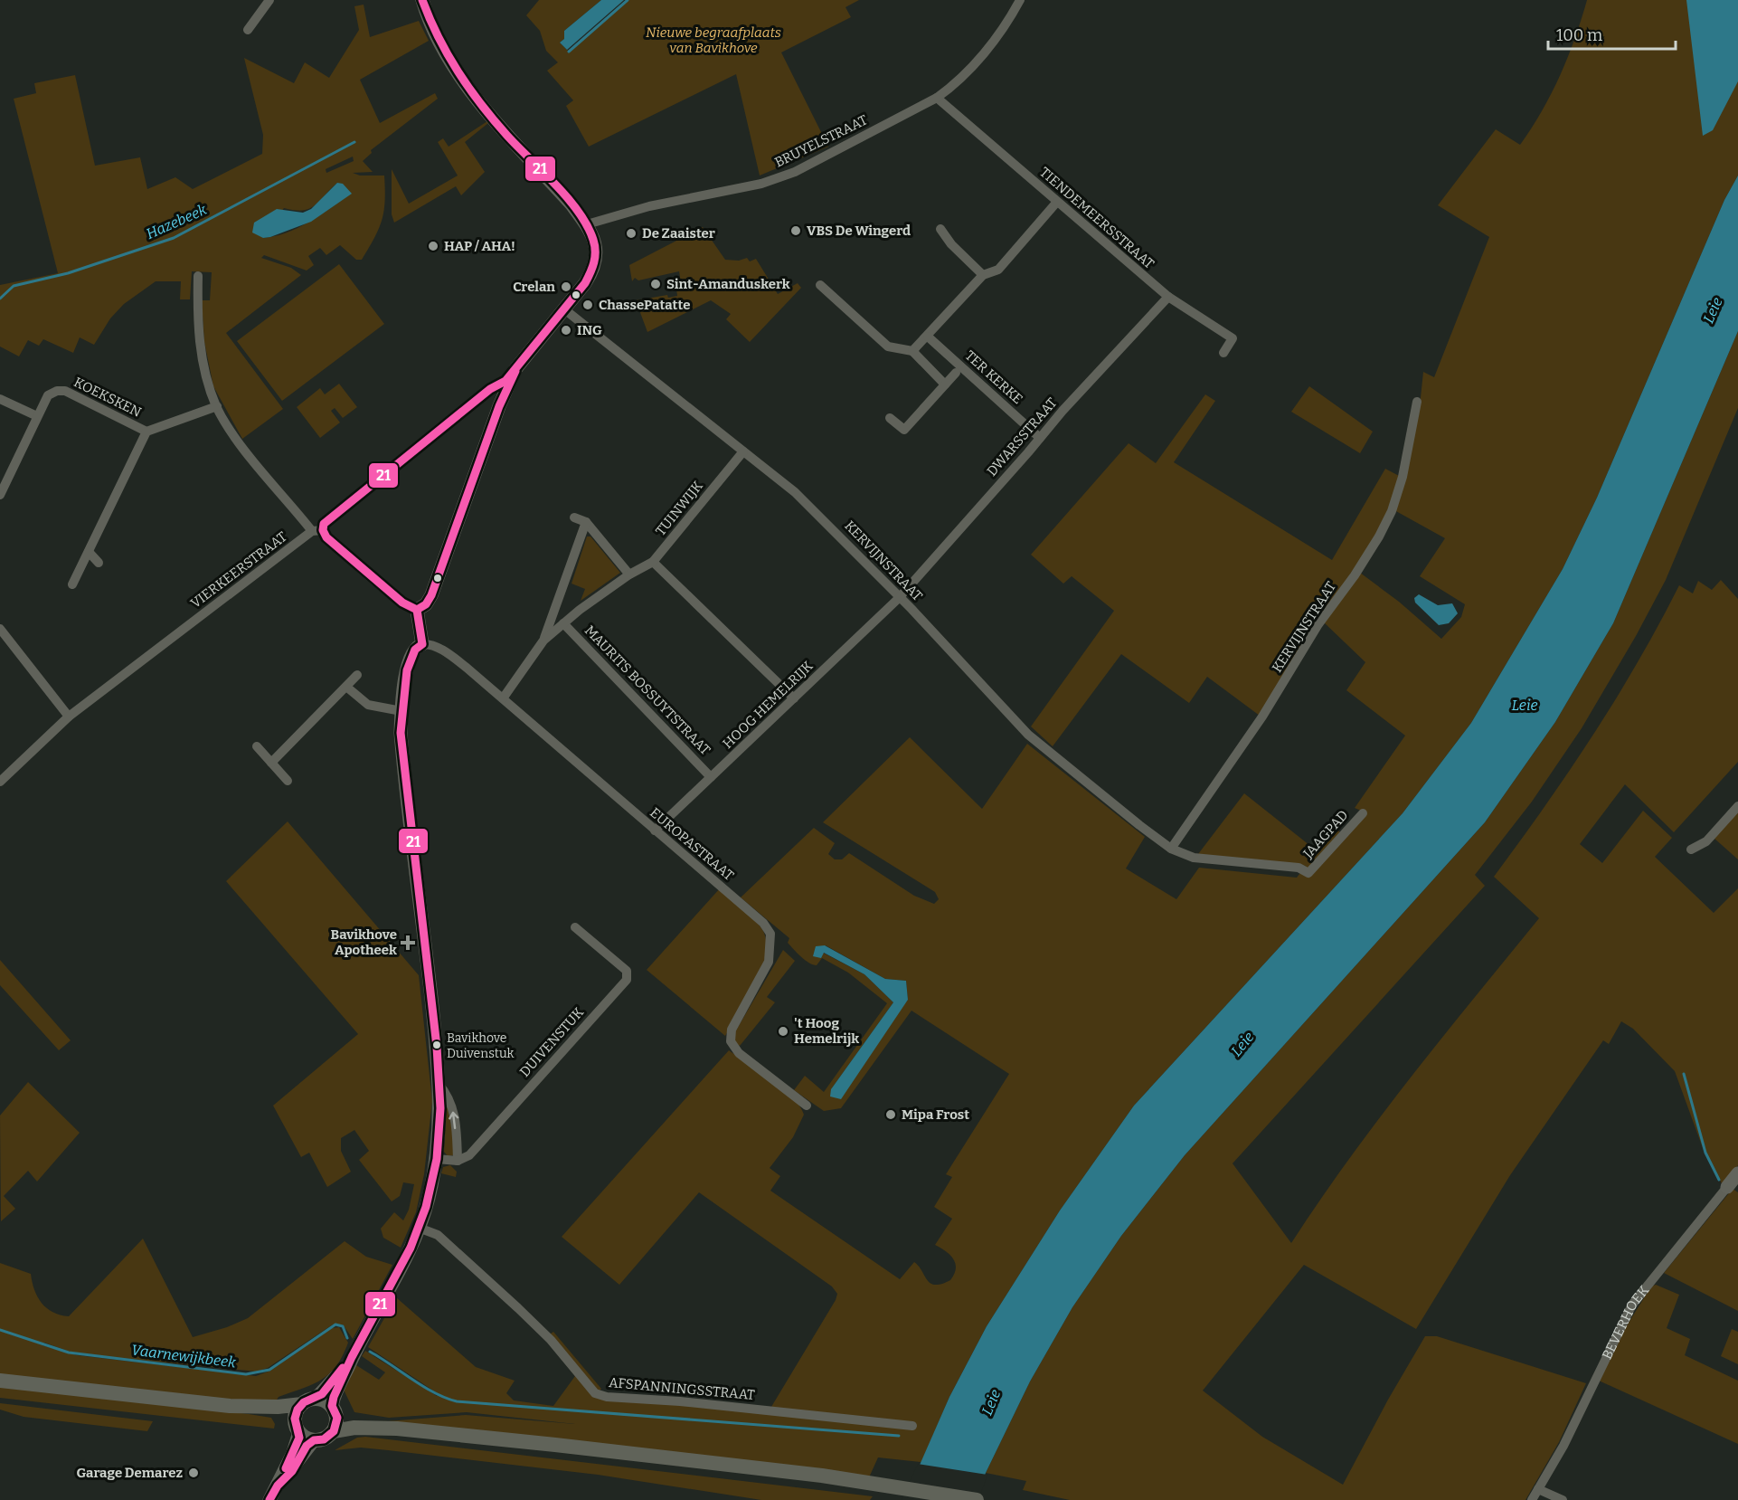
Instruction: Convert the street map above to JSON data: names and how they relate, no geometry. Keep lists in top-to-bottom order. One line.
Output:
{"streets":{"street":["BRUYELSTRAAT","TIENDEMEERSSTRAAT","TER KERKE","KOEKSKEN","DWARSSTRAAT","TUINWIJK","KERVIJNSTRAAT","VIERKEERSTRAAT","MAURITS BOSSUYTSTRAAT","HOOG HEMELRIJK","JAAGPAD","EUROPASTRAAT","DUIVENSTUK","BEVERHOEK","AFSPANNINGSSTRAAT"]},"crossings":[["BRUYELSTRAAT","TIENDEMEERSSTRAAT"],["TIENDEMEERSSTRAAT","DWARSSTRAAT"],["TER KERKE","DWARSSTRAAT"],["DWARSSTRAAT","KERVIJNSTRAAT"],["DWARSSTRAAT","HOOG HEMELRIJK"],["TUINWIJK","KERVIJNSTRAAT"],["TUINWIJK","MAURITS BOSSUYTSTRAAT"],["TUINWIJK","EUROPASTRAAT"],["KERVIJNSTRAAT","HOOG HEMELRIJK"],["KERVIJNSTRAAT","JAAGPAD"],["MAURITS BOSSUYTSTRAAT","HOOG HEMELRIJK"],["HOOG HEMELRIJK","EUROPASTRAAT"]],"water":["Hazebeek","Leie","Vaarnewijkbeek"],"parks":["Nieuwe begraafplaats van Bavikhove"],"places":{"other":["VBS De Wingerd","De Zaaister","HAP / AHA!","Sint-Amanduskerk","Crelan","ChassePatatte","ING","'t Hoog Hemelrijk","Bavikhove Duivenstuk","Mipa Frost","Garage Demarez"],"health":["Bavikhove Apotheek"]},"lines":["transit line 21"],"scale_bar":"100 m"}
